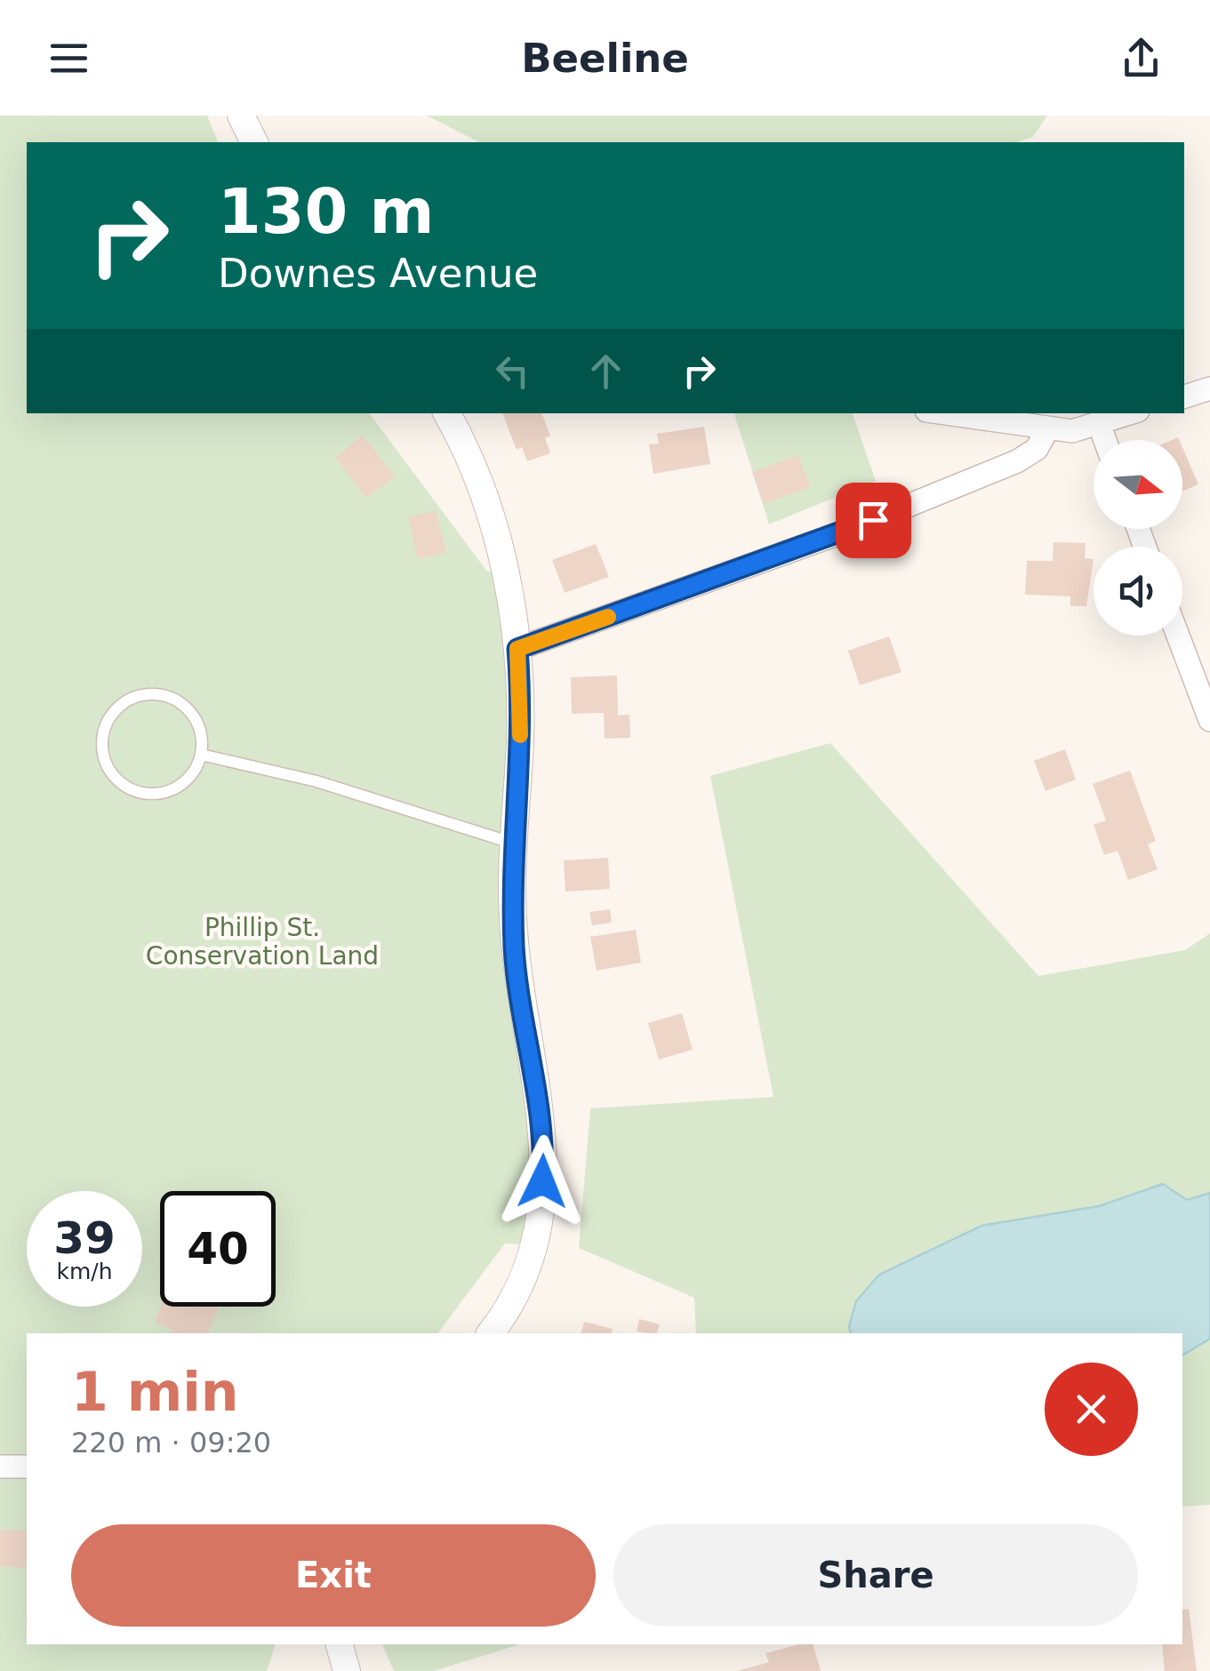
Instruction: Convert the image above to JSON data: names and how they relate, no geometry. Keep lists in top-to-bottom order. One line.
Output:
{"parks":["Phillip St. Conservation Land"],"north":"right","page":{"header":"Beeline","turn":["130 m","Downes Avenue"],"speed":"39 km/h","limit":"40","heading":["1 min","220 m · 09:20"],"buttons":["Exit","Share"]}}
